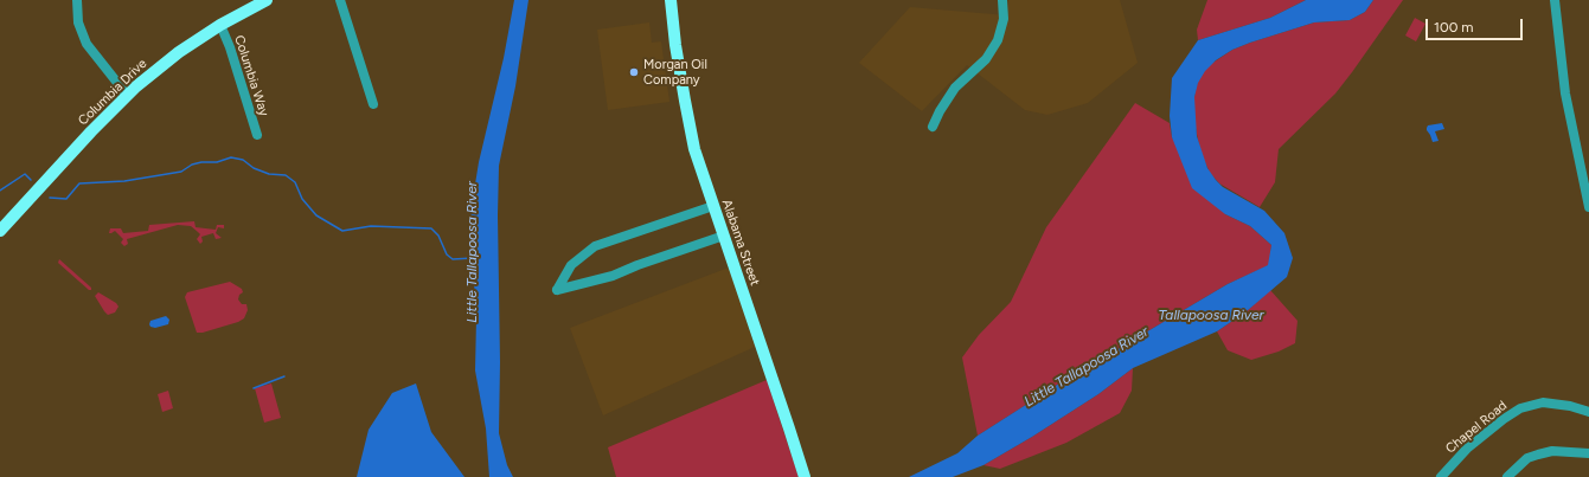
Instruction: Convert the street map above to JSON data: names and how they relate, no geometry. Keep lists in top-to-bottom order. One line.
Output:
{"streets":{"main road":["Columbia Drive","Alabama Street"],"street":["Columbia Way","Chapel Road"]},"crossings":[["Columbia Way","Columbia Drive"]],"water":["Little Tallapoosa River","Tallapoosa River"],"places":["Morgan Oil Company"],"scale_bar":"100 m"}
